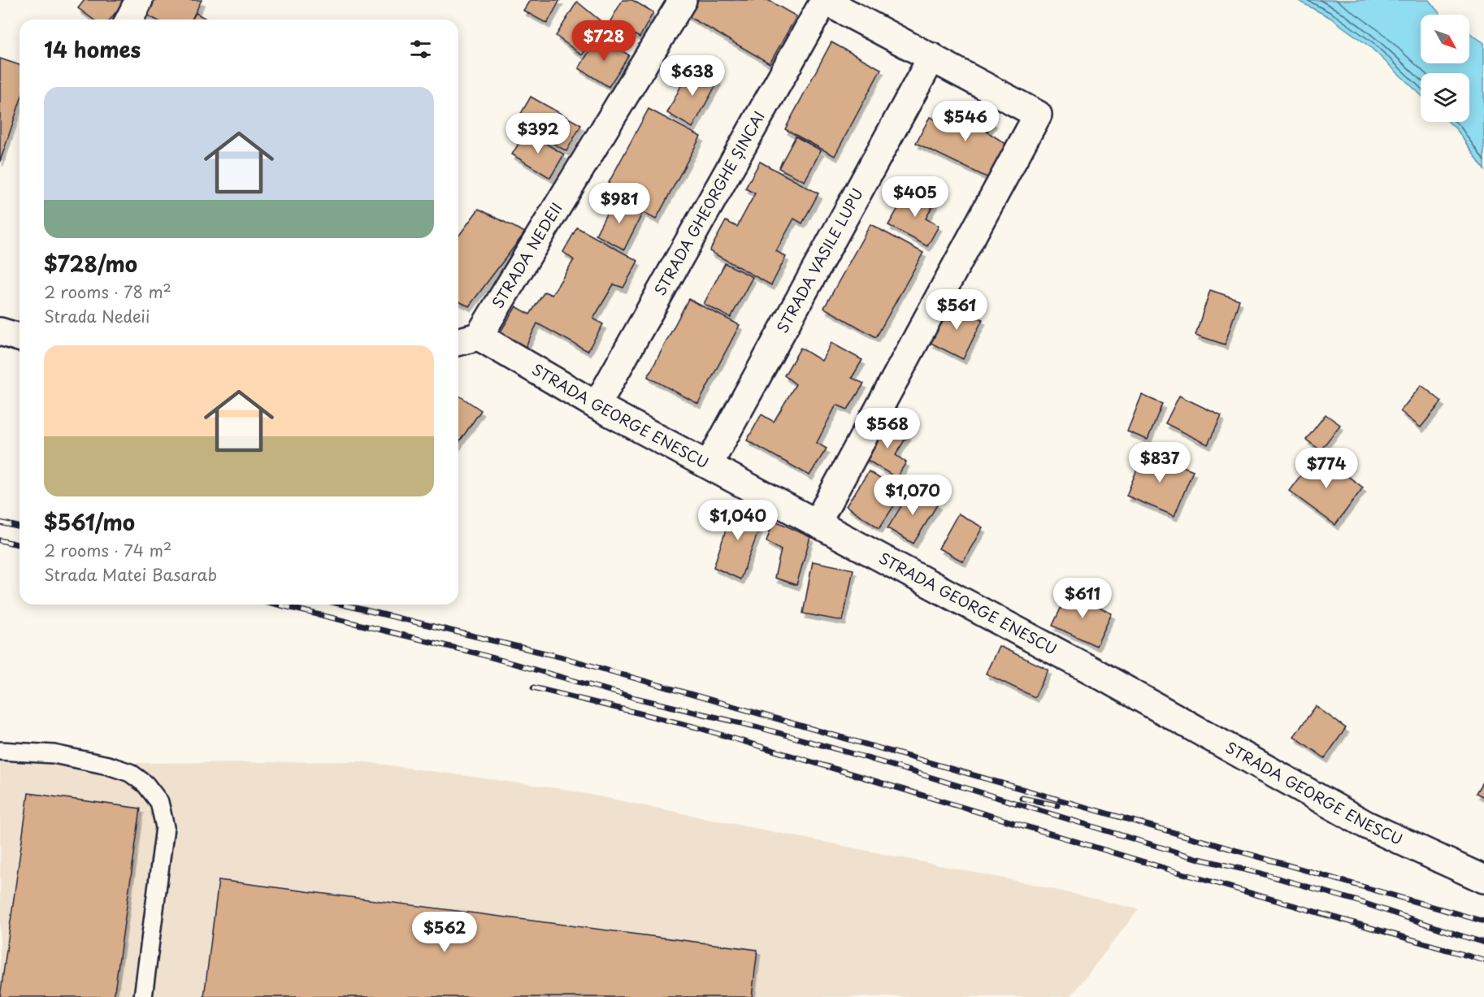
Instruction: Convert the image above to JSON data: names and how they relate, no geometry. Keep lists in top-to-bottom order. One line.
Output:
{"streets":{"street":["STRADA GHEORGHE ȘINCAI","STRADA NEDEII","STRADA VASILE LUPU","STRADA GEORGE ENESCU"]},"crossings":[["STRADA GHEORGHE ȘINCAI","STRADA GEORGE ENESCU"],["STRADA NEDEII","STRADA GEORGE ENESCU"],["STRADA VASILE LUPU","STRADA GEORGE ENESCU"]],"north":"bottom right","page":{"heading":"14 homes","price":["$728","$638","$546","$392","$405","$981","$561","$568","$837","$774","$1,070","$1,040","$611","$562"],"list":[{"name":"$728/mo","note":"2 rooms · 78 m² · Strada Nedeii"},{"name":"$561/mo","note":"2 rooms · 74 m² · Strada Matei Basarab"}]}}
